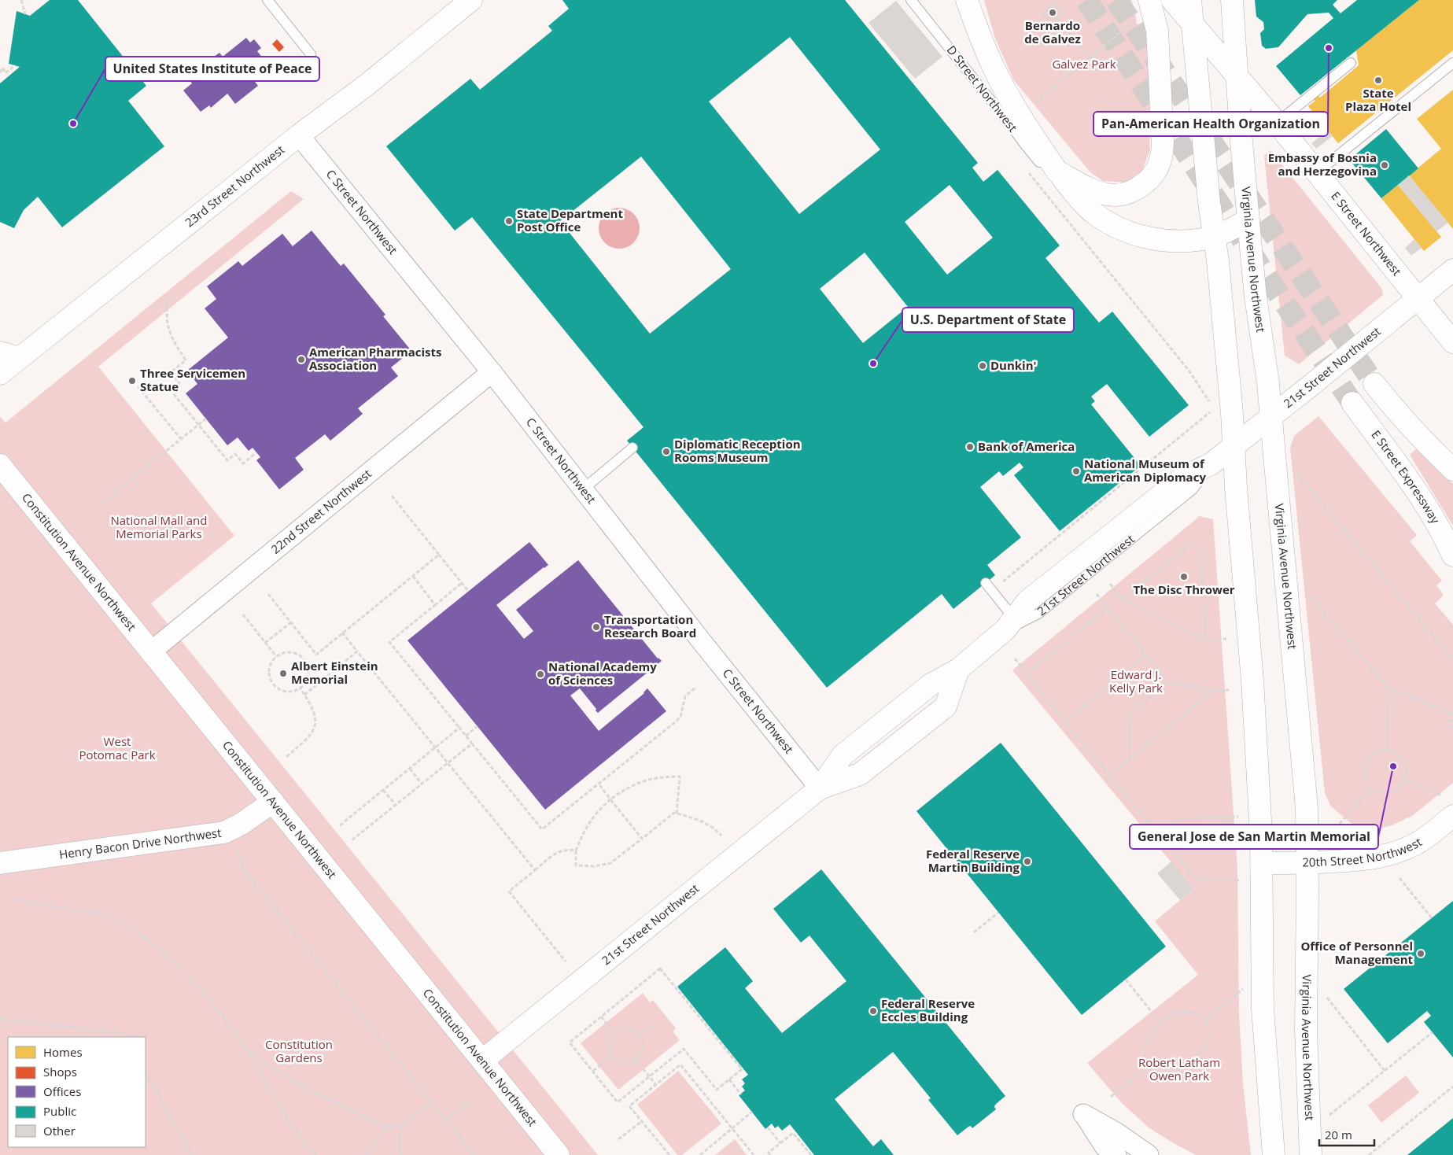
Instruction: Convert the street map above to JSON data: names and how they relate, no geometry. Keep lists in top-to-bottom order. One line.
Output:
{"streets":{"main road":["23rd Street Northwest","E Street Northwest","Virginia Avenue Northwest","21st Street Northwest","E Street Expressway","Constitution Avenue Northwest","Henry Bacon Drive Northwest","20th Street Northwest"],"street":["C Street Northwest","22nd Street Northwest"],"lane":["D Street Northwest"]},"crossings":[["23rd Street Northwest","C Street Northwest"],["C Street Northwest","21st Street Northwest"],["C Street Northwest","22nd Street Northwest"],["E Street Northwest","Virginia Avenue Northwest"],["E Street Northwest","21st Street Northwest"],["Virginia Avenue Northwest","21st Street Northwest"],["Virginia Avenue Northwest","20th Street Northwest"],["21st Street Northwest","Constitution Avenue Northwest"],["22nd Street Northwest","Constitution Avenue Northwest"],["Constitution Avenue Northwest","Henry Bacon Drive Northwest"]],"parks":["Galvez Park","National Mall and Memorial Parks","Edward J. Kelly Park","West Potomac Park","Constitution Gardens","Robert Latham Owen Park"],"places":["Bernardo de Galvez","Pan-American Health Organization","State Plaza Hotel","United States Institute of Peace","Embassy of Bosnia and Herzegovina","State Department Post Office","American Pharmacists Association","U.S. Department of State","Dunkin'","Three Servicemen Statue","Bank of America","Diplomatic Reception Rooms Museum","National Museum of American Diplomacy","The Disc Thrower","Transportation Research Board","Albert Einstein Memorial","National Academy of Sciences","General Jose de San Martin Memorial","Federal Reserve Martin Building","Office of Personnel Management","Federal Reserve Eccles Building"],"legend":["Homes","Shops","Offices","Public","Other"],"scale_bar":"20 m"}
